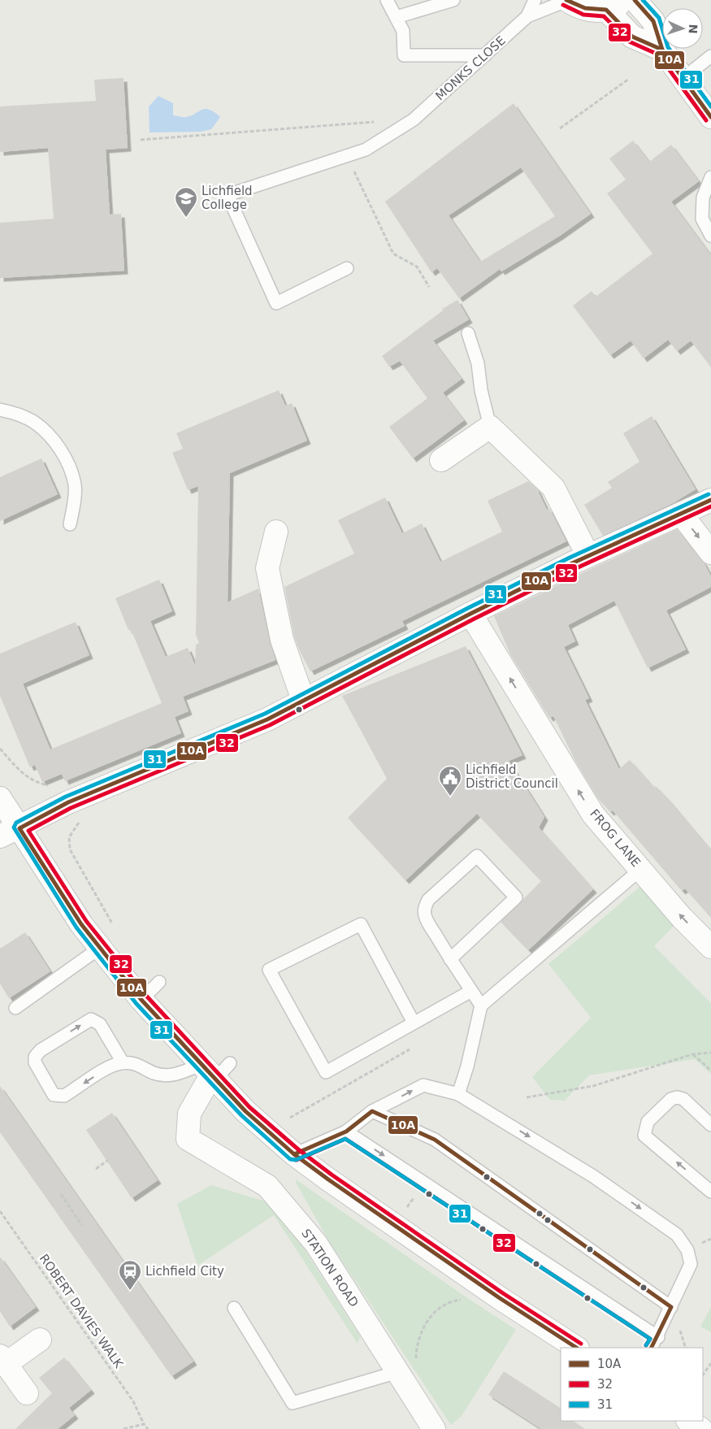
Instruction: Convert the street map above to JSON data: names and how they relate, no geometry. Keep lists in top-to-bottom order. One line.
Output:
{"streets":{"street":["FROG LANE","STATION ROAD"],"lane":["MONKS CLOSE"],"path":["ROBERT DAVIES WALK"]},"one_way":["FROG LANE"],"places":{"school or university":["Lichfield College"],"public building":["Lichfield District Council"],"station":["Lichfield City"]},"lines":["transit line 10A","transit line 31","transit line 32"],"legend":["10A","32","31"],"north":"right"}
